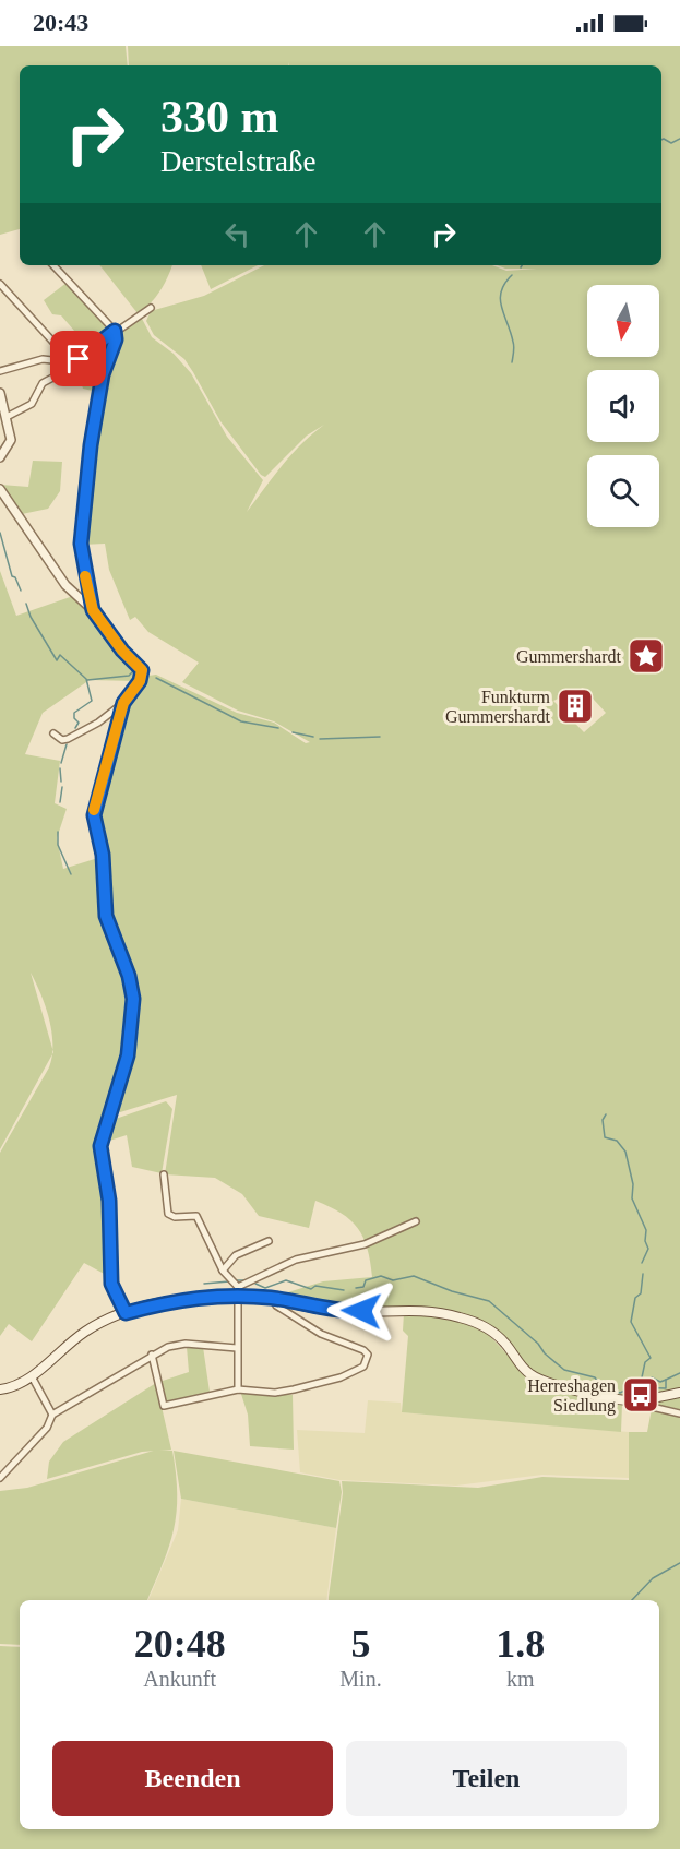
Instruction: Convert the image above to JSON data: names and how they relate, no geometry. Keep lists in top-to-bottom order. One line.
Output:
{"places":{"place":["Gummershardt"],"building":["Funkturm Gummershardt"],"bus stop":["Herreshagen Siedlung"]},"north":"bottom","page":{"status":"20:43","turn":["330 m","Derstelstraße"],"eta":["20:48","Ankunft","5","Min.","1.8","km"],"buttons":["Beenden","Teilen"]}}
